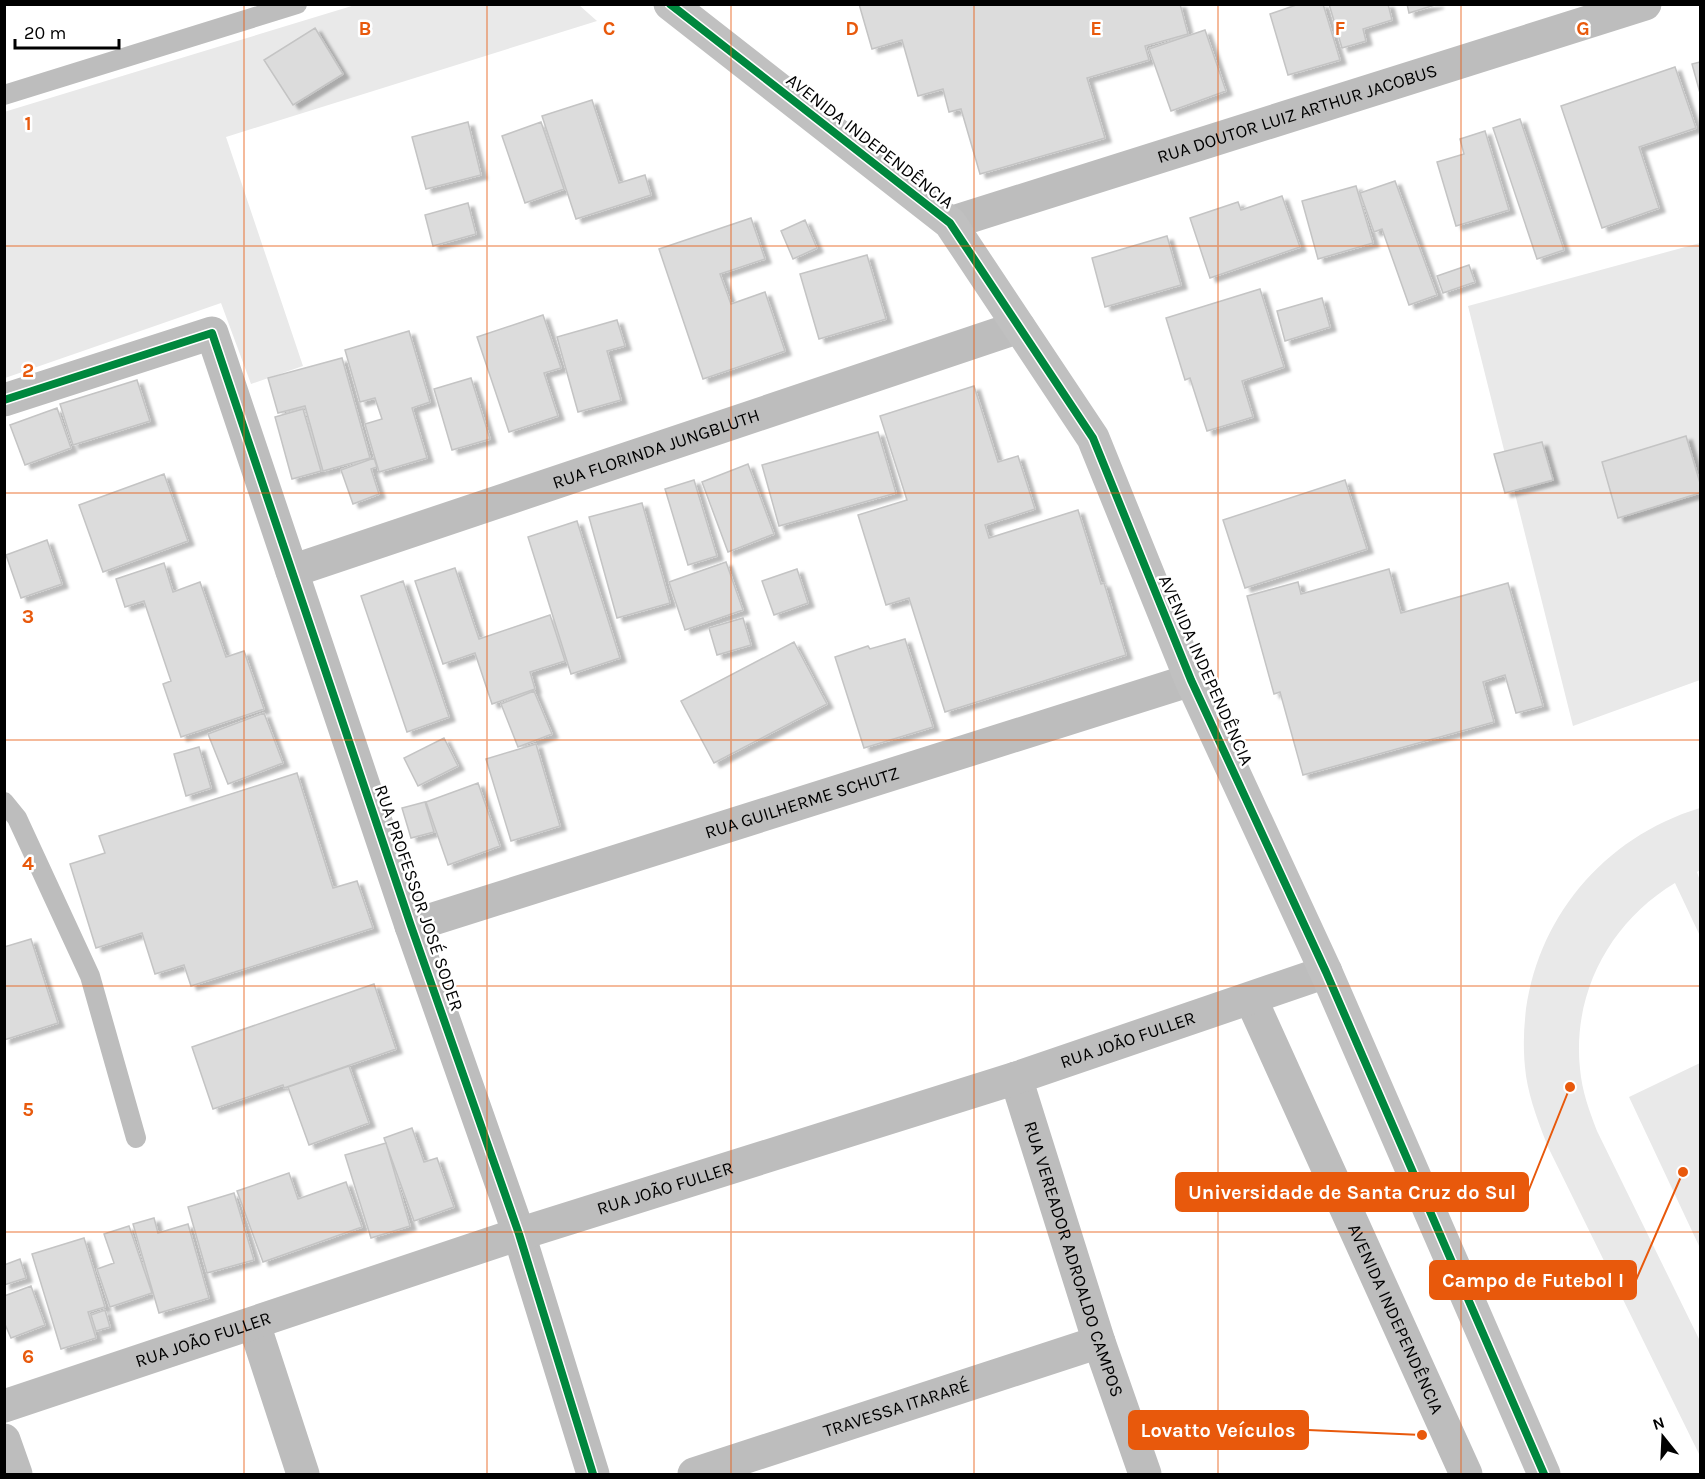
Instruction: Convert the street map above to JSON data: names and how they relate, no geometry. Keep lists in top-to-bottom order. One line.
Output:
{"streets":{"main road":["AVENIDA INDEPENDÊNCIA"],"street":["RUA DOUTOR LUIZ ARTHUR JACOBUS","RUA FLORINDA JUNGBLUTH","RUA GUILHERME SCHUTZ","RUA PROFESSOR JOSÉ SODER","RUA JOÃO FULLER","RUA VEREADOR ADROALDO CAMPOS","TRAVESSA ITARARÉ"]},"crossings":[["RUA DOUTOR LUIZ ARTHUR JACOBUS","AVENIDA INDEPENDÊNCIA"],["AVENIDA INDEPENDÊNCIA","RUA FLORINDA JUNGBLUTH"],["AVENIDA INDEPENDÊNCIA","RUA GUILHERME SCHUTZ"],["AVENIDA INDEPENDÊNCIA","RUA JOÃO FULLER"],["RUA FLORINDA JUNGBLUTH","RUA PROFESSOR JOSÉ SODER"],["RUA GUILHERME SCHUTZ","RUA PROFESSOR JOSÉ SODER"],["RUA PROFESSOR JOSÉ SODER","RUA JOÃO FULLER"],["RUA JOÃO FULLER","RUA VEREADOR ADROALDO CAMPOS"],["RUA VEREADOR ADROALDO CAMPOS","TRAVESSA ITARARÉ"]],"places":["Universidade de Santa Cruz do Sul","Campo de Futebol I","Lovatto Veículos"],"scale_bar":"20 m","north":"top","grid":{"columns":["B","C","D","E","F","G"],"rows":["1","2","3","4","5","6"]}}
